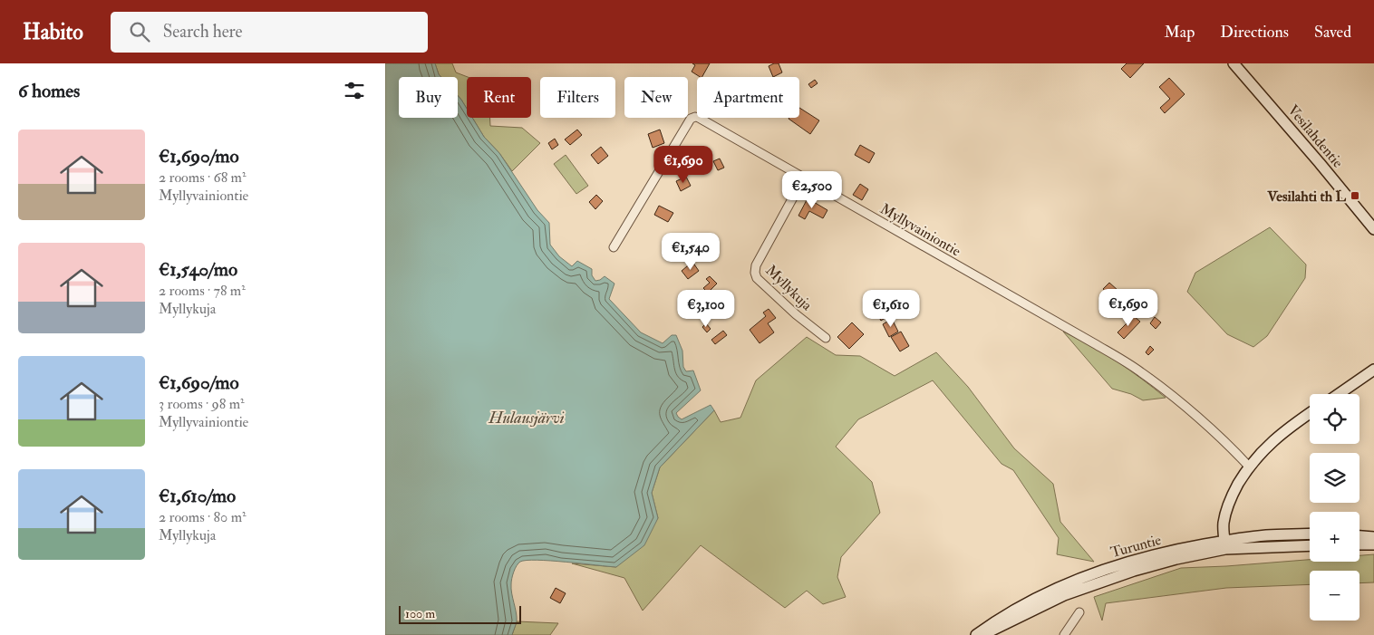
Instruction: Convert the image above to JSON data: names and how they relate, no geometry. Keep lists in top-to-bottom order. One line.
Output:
{"streets":{"main road":["Vesilahdentie","Turuntie"],"street":["Myllyvainiontie","Myllykuja"]},"crossings":[["Myllyvainiontie","Myllykuja"]],"water":["Hulausjärvi"],"places":{"transit":["Vesilahti th L"]},"scale_bar":"100 m","page":{"header":"Habito","search":"Search here","nav":["Map","Directions","Saved"],"heading":"6 homes","chip":["Buy","Rent","Filters","New","Apartment"],"list":[{"name":"€1,690/mo","note":"2 rooms · 68 m² · Myllyvainiontie"},{"name":"€1,540/mo","note":"2 rooms · 78 m² · Myllykuja"},{"name":"€1,690/mo","note":"3 rooms · 98 m² · Myllyvainiontie"},{"name":"€1,610/mo","note":"2 rooms · 80 m² · Myllykuja"}],"price":["€1,690","€2,500","€1,540","€1,690","€3,100","€1,610"],"map_buttons":["+","−"],"scale":"100 m"}}
